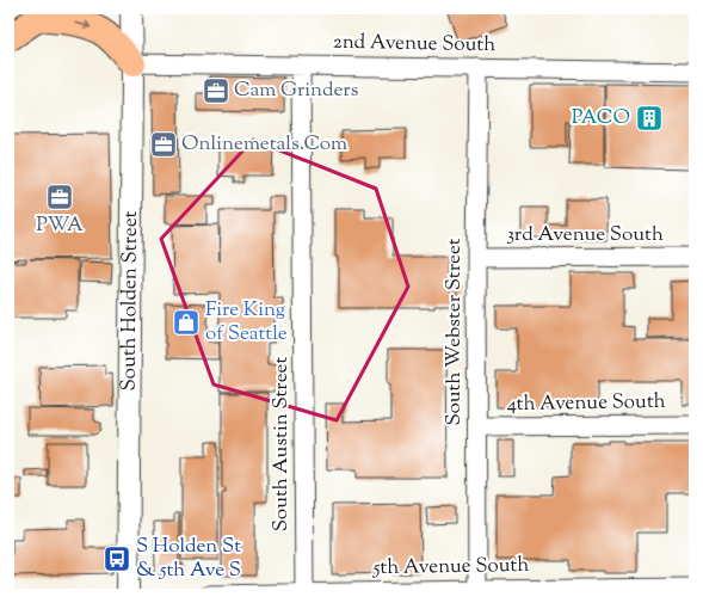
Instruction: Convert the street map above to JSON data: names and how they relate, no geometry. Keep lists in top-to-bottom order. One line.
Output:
{"streets":{"street":["2nd Avenue South","3rd Avenue South","South Holden Street","South Webster Street","4th Avenue South","South Austin Street","5th Avenue South"]},"crossings":[["2nd Avenue South","South Holden Street"],["2nd Avenue South","South Webster Street"],["2nd Avenue South","South Austin Street"],["3rd Avenue South","South Webster Street"],["South Webster Street","4th Avenue South"],["South Webster Street","5th Avenue South"],["South Austin Street","5th Avenue South"]],"places":{"office":["Cam Grinders","Onlinemetals.Com","PWA"],"building":["PACO"],"shop":["Fire King of Seattle"],"bus stop":["S Holden St & 5th Ave S"]}}
